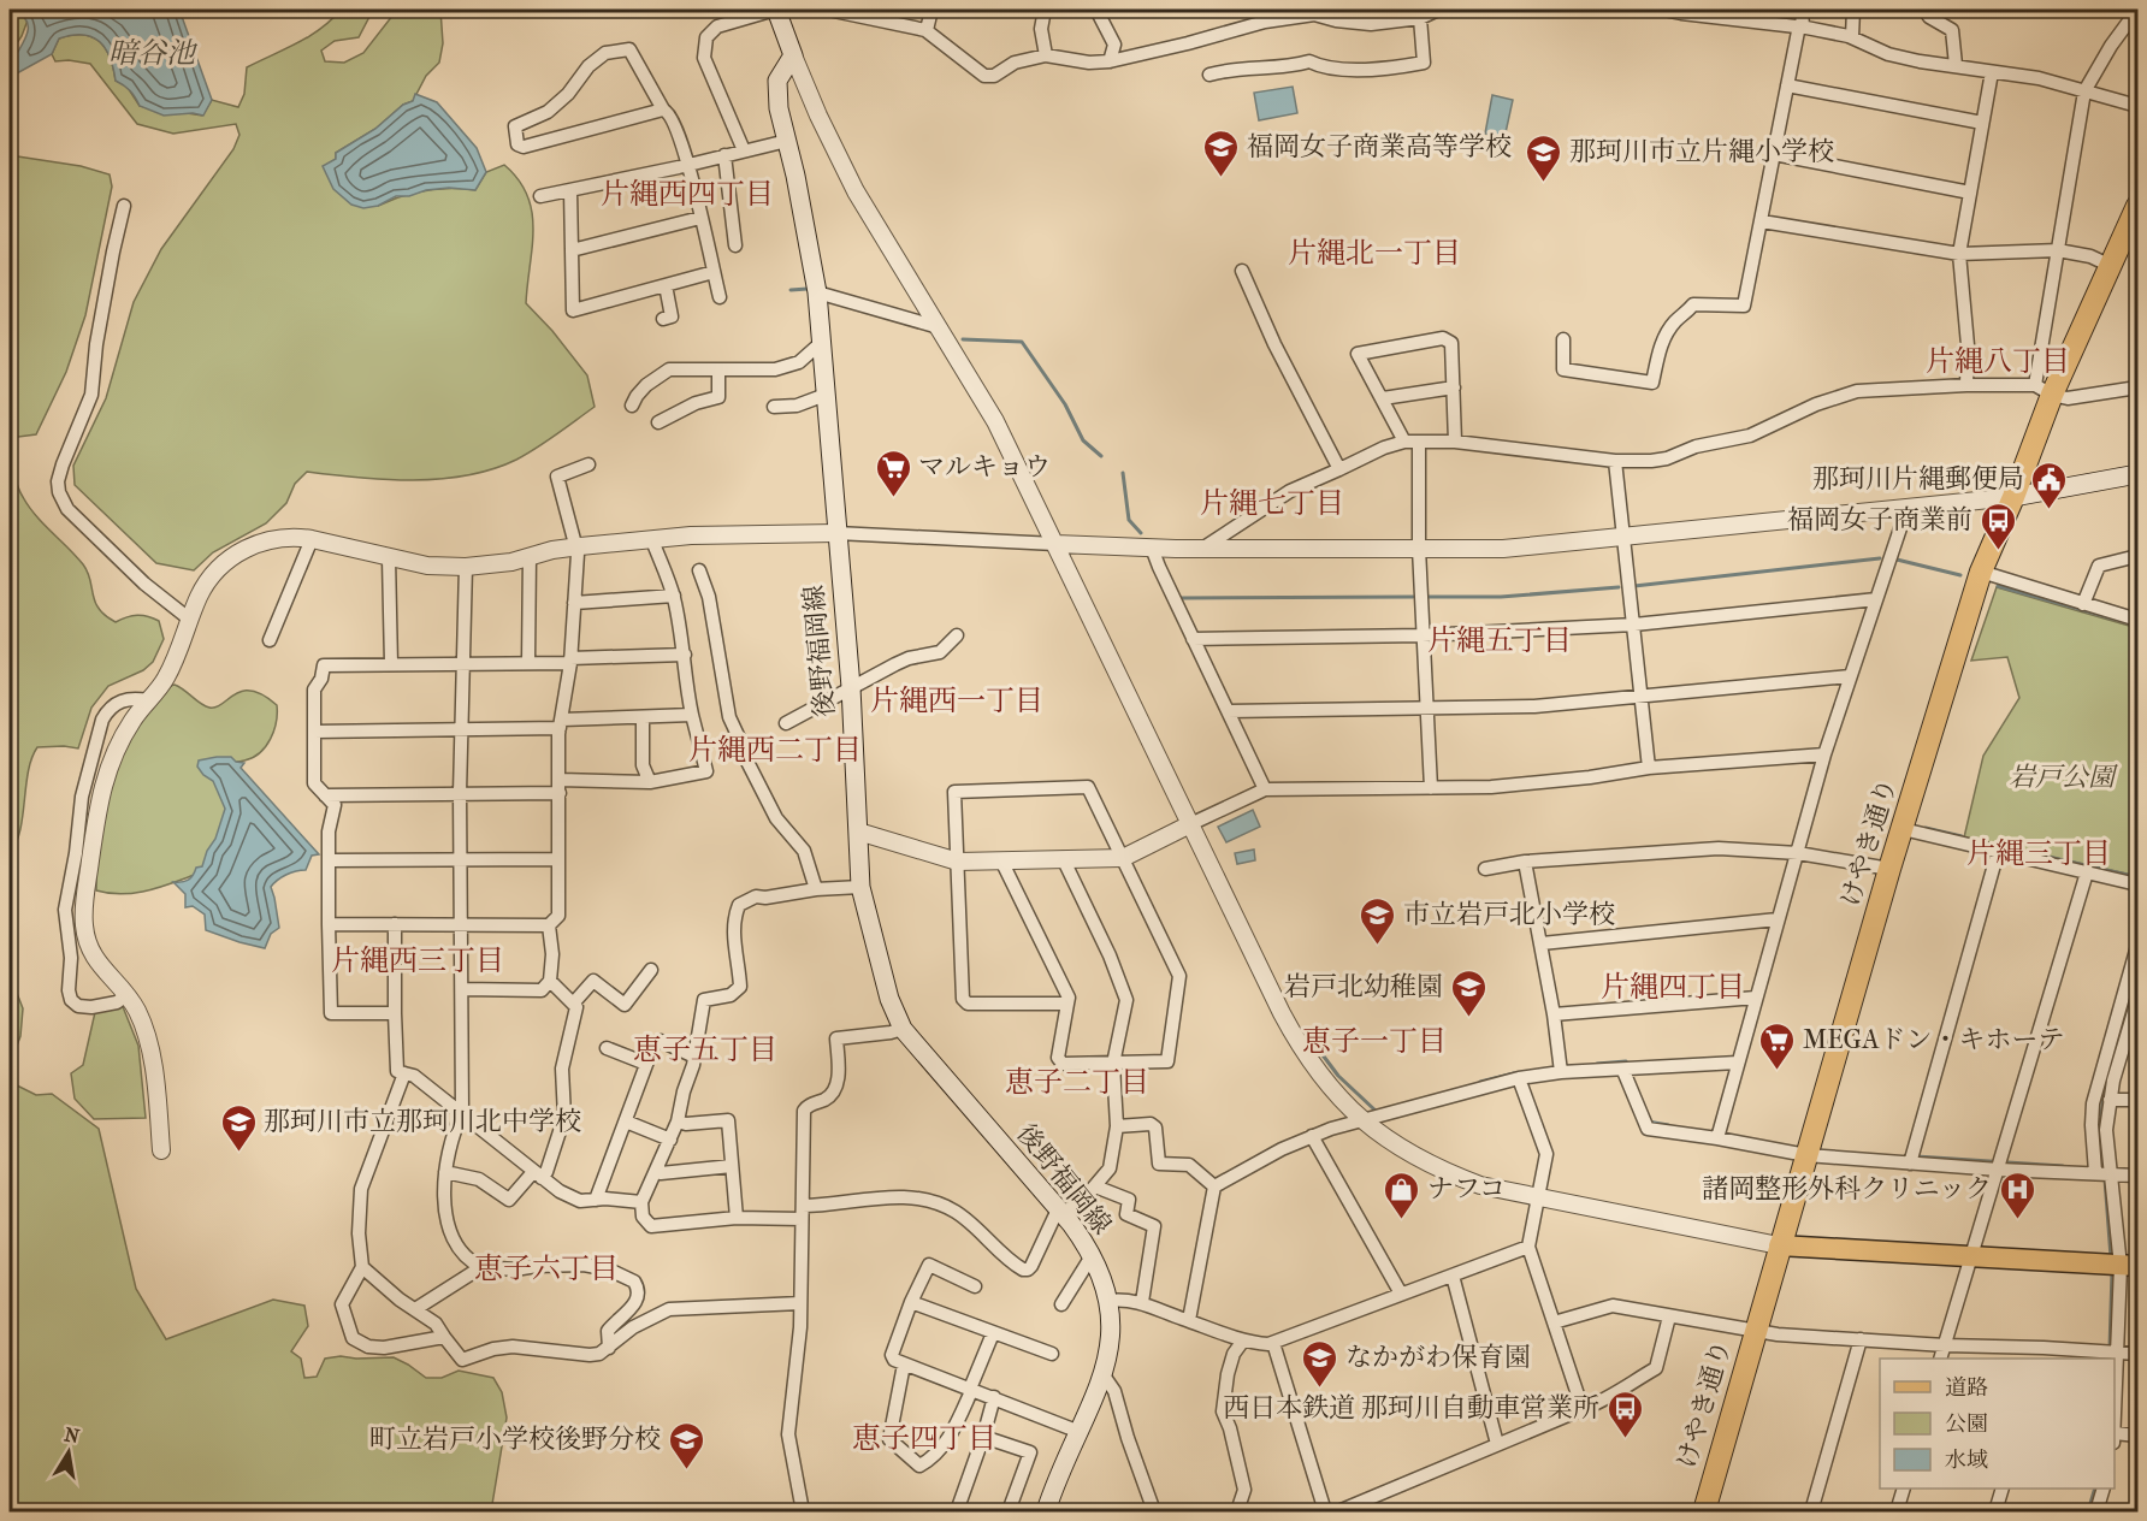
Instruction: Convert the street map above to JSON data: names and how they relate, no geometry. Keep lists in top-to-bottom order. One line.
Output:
{"streets":{"highway":["けやき通り"],"main road":["後野福岡線"]},"districts":["片縄西四丁目","片縄北一丁目","片縄八丁目","片縄七丁目","片縄五丁目","片縄西一丁目","片縄西二丁目","片縄三丁目","片縄西三丁目","片縄四丁目","恵子一丁目","恵子五丁目","恵子二丁目","恵子六丁目","恵子四丁目"],"water":["暗谷池"],"parks":["岩戸公園"],"places":{"school or university":["福岡女子商業高等学校","那珂川市立片縄小学校","市立岩戸北小学校","岩戸北幼稚園","那珂川市立那珂川北中学校","なかがわ保育園","町立岩戸小学校後野分校"],"supermarket":["マルキョウ","MEGAドン・キホーテ"],"public building":["那珂川片縄郵便局"],"bus stop":["福岡女子商業前","西日本鉄道 那珂川自動車営業所"],"shop":["ナフコ"],"hospital":["諸岡整形外科クリニック"]},"legend":["道路","公園","水域"],"north":"top"}
